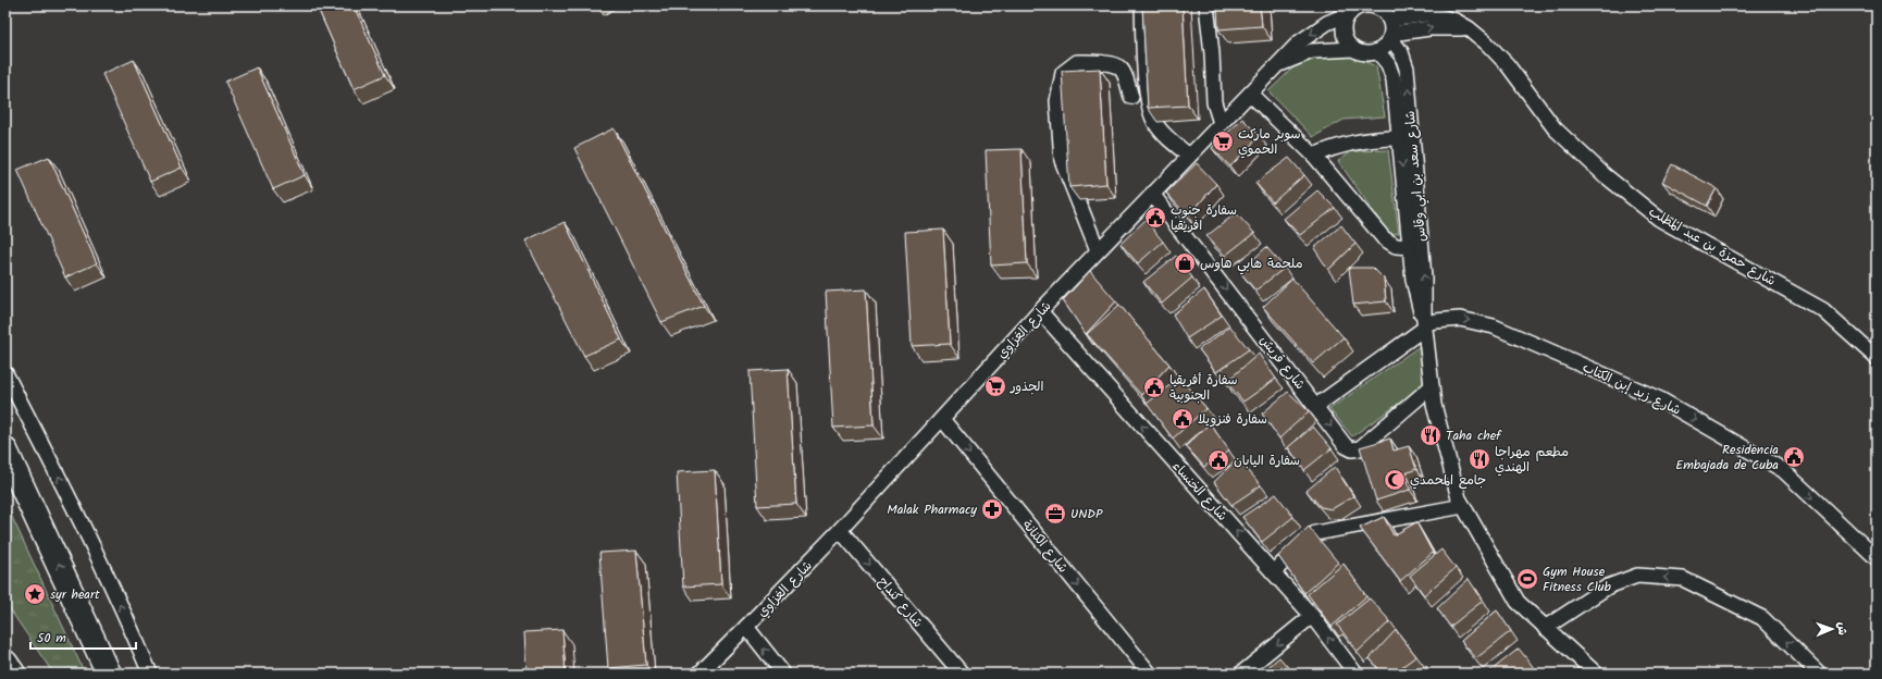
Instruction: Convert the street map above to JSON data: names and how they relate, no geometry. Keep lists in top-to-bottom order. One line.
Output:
{"streets":{"street":["شارع سعد بن ابي وقاس","شارع حمزة بن عبد المطلب","شارع الغزاوي","شارع قريش","شارع زيد إبن الكتاب","شارع الخنساء","شارع الكنانة","شارع كنداح"]},"crossings":[["شارع سعد بن ابي وقاس","شارع حمزة بن عبد المطلب"],["شارع سعد بن ابي وقاس","شارع الغزاوي"],["شارع سعد بن ابي وقاس","شارع قريش"],["شارع سعد بن ابي وقاس","شارع زيد إبن الكتاب"],["شارع حمزة بن عبد المطلب","شارع الغزاوي"],["شارع الغزاوي","شارع قريش"],["شارع الغزاوي","شارع الخنساء"],["شارع الغزاوي","شارع الكنانة"],["شارع الغزاوي","شارع كنداح"]],"one_way":["شارع زيد إبن الكتاب","شارع الخنساء","شارع الكنانة","شارع كنداح"],"places":{"supermarket":["سوبر ماركت الحموي","الجذور"],"public building":["سفارة جنوب افريقيا","سفارة أفريقيا الجنوبية","سفارة فنزويلا","Residencia Embajada de Cuba","سفارة اليابان"],"shop":["ملحمة هابي هاوس"],"restaurant":["Taha chef","مطعم مهراجا الهندي"],"mosque":["جامع المحمدي"],"pharmacy":["Malak Pharmacy"],"office":["UNDP"],"sports":["Gym House Fitness Club"],"place":["syr heart"]},"scale_bar":"50 m","north":"right"}
